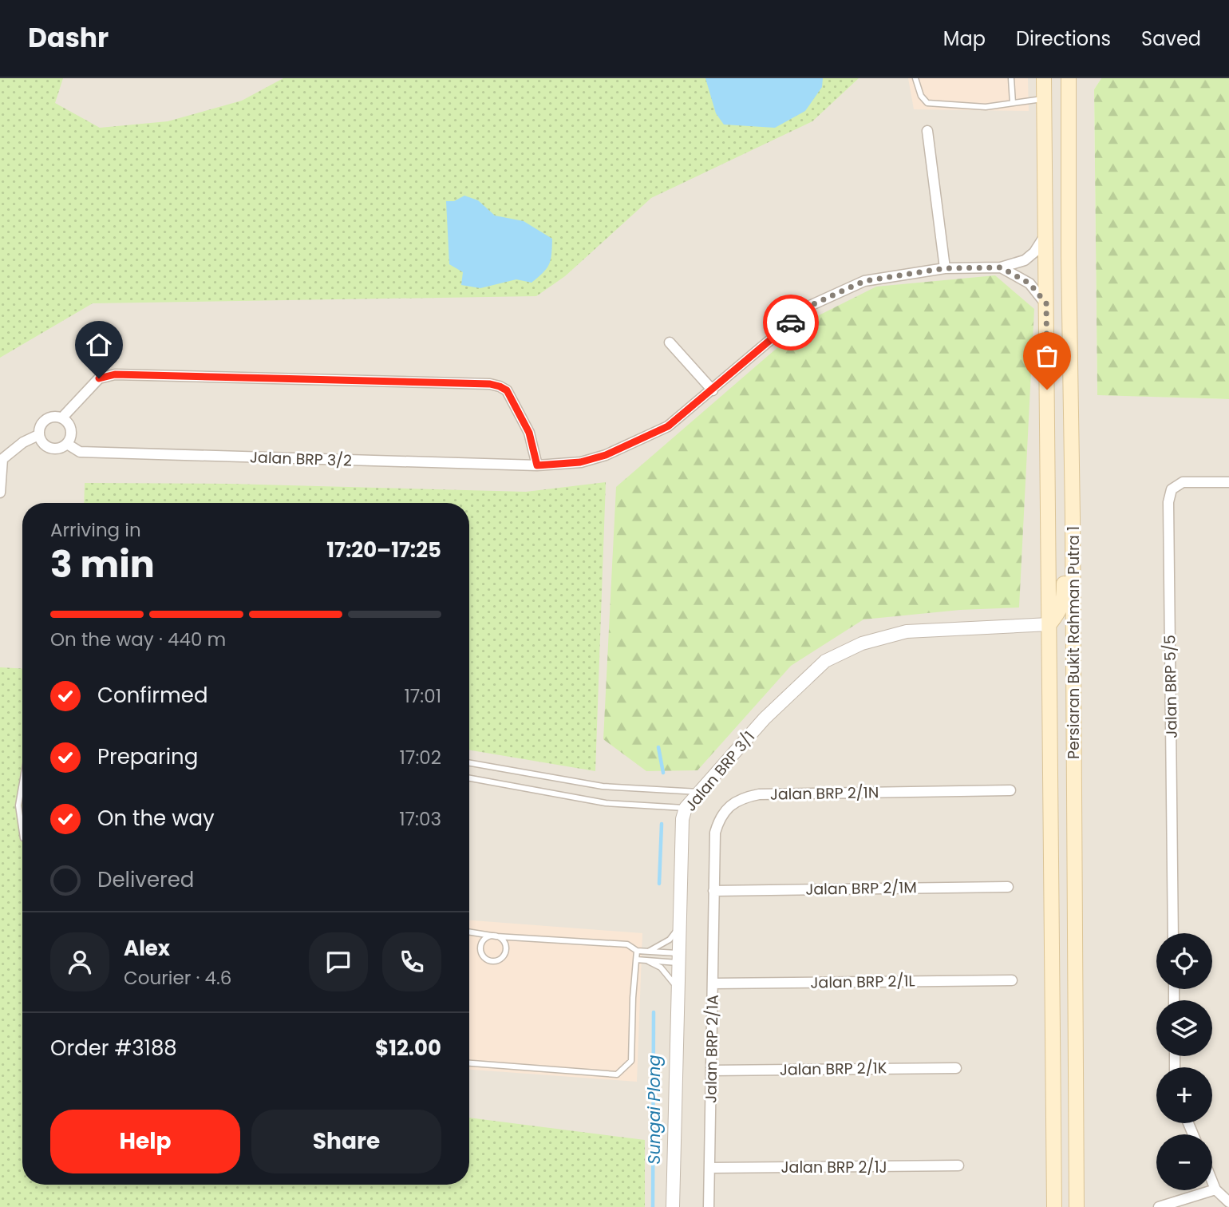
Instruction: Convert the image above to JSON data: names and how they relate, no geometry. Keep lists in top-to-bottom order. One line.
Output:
{"streets":{"main road":["Persiaran Bukit Rahman Putra 1"],"street":["Jalan BRP 3/2","Jalan BRP 5/5","Jalan BRP 3/1","Jalan BRP 2/1N","Jalan BRP 2/1M","Jalan BRP 2/1L","Jalan BRP 2/1A","Jalan BRP 2/1K","Jalan BRP 2/1J"]},"crossings":[["Jalan BRP 3/2","Persiaran Bukit Rahman Putra 1"],["Persiaran Bukit Rahman Putra 1","Jalan BRP 3/1"],["Jalan BRP 2/1N","Jalan BRP 2/1M"],["Jalan BRP 2/1N","Jalan BRP 2/1A"],["Jalan BRP 2/1M","Jalan BRP 2/1A"],["Jalan BRP 2/1L","Jalan BRP 2/1A"],["Jalan BRP 2/1A","Jalan BRP 2/1K"],["Jalan BRP 2/1A","Jalan BRP 2/1J"]],"water":["Sungai Plong"],"page":{"header":"Dashr","nav":["Map","Directions","Saved"],"heading":["3 min","Arriving in","17:20–17:25"],"panel":["Alex","Courier · 4.6","Order #3188","$12.00"],"bar":"On the way · 440 m","list":[["Confirmed","17:01"],["Preparing","17:02"],["On the way","17:03"],"Delivered"],"map_buttons":["+","−"],"buttons":["Help","Share"]}}
